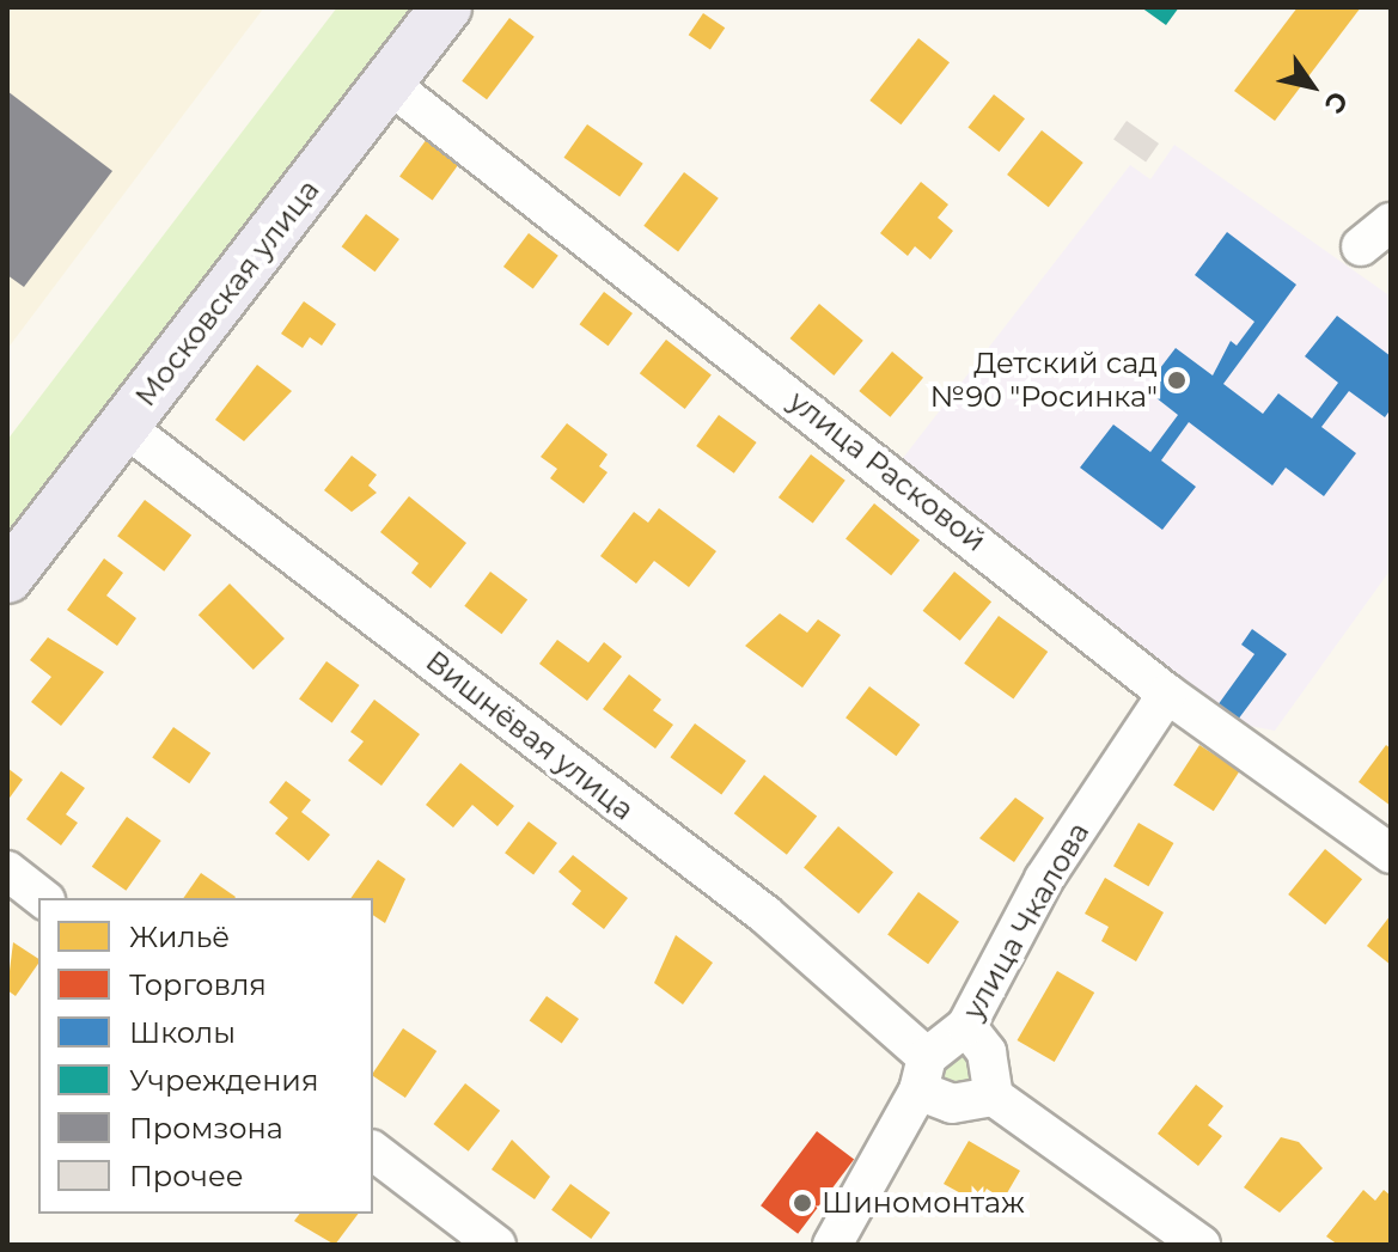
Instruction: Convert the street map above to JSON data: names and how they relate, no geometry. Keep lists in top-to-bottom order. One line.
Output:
{"streets":{"main road":["Московская улица"],"street":["улица Расковой","Вишнёвая улица","улица Чкалова"]},"crossings":[["Московская улица","улица Расковой"],["Московская улица","Вишнёвая улица"],["улица Расковой","улица Чкалова"],["Вишнёвая улица","улица Чкалова"]],"places":["Детский сад №90 \"Росинка\"","Шиномонтаж"],"legend":["Жильё","Торговля","Школы","Учреждения","Промзона","Прочее"],"north":"bottom right"}
